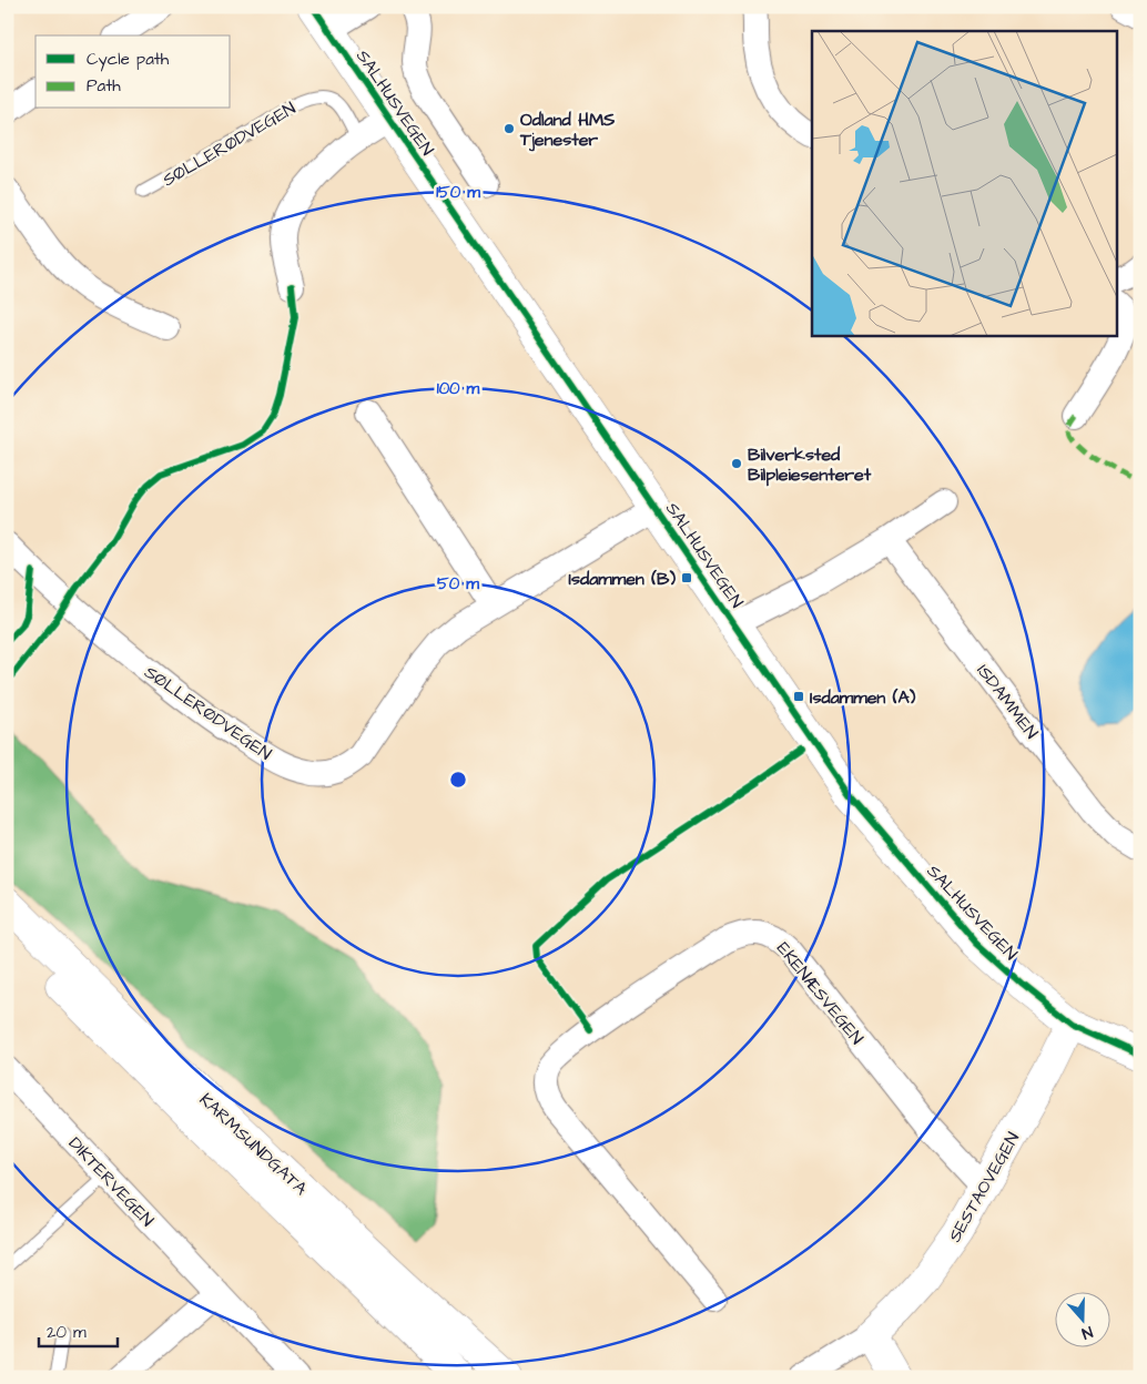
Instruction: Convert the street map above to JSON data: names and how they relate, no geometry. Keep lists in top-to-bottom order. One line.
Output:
{"streets":{"main road":["SALHUSVEGEN","KARMSUNDGATA","SESTAOVEGEN"],"street":["SØLLERØDVEGEN","ISDAMMEN","EKENÆSVEGEN","DIKTERVEGEN"]},"crossings":[["SALHUSVEGEN","SØLLERØDVEGEN"],["SALHUSVEGEN","ISDAMMEN"],["SALHUSVEGEN","SESTAOVEGEN"],["EKENÆSVEGEN","SESTAOVEGEN"]],"places":{"other":["Odland HMS Tjenester","Bilverksted Bilpleiesenteret"],"transit":["Isdammen (B)","Isdammen (A)"]},"legend":["Cycle path","Path"],"scale_bar":"20 m","north":"bottom","rings":["150 m","100 m","50 m"]}
